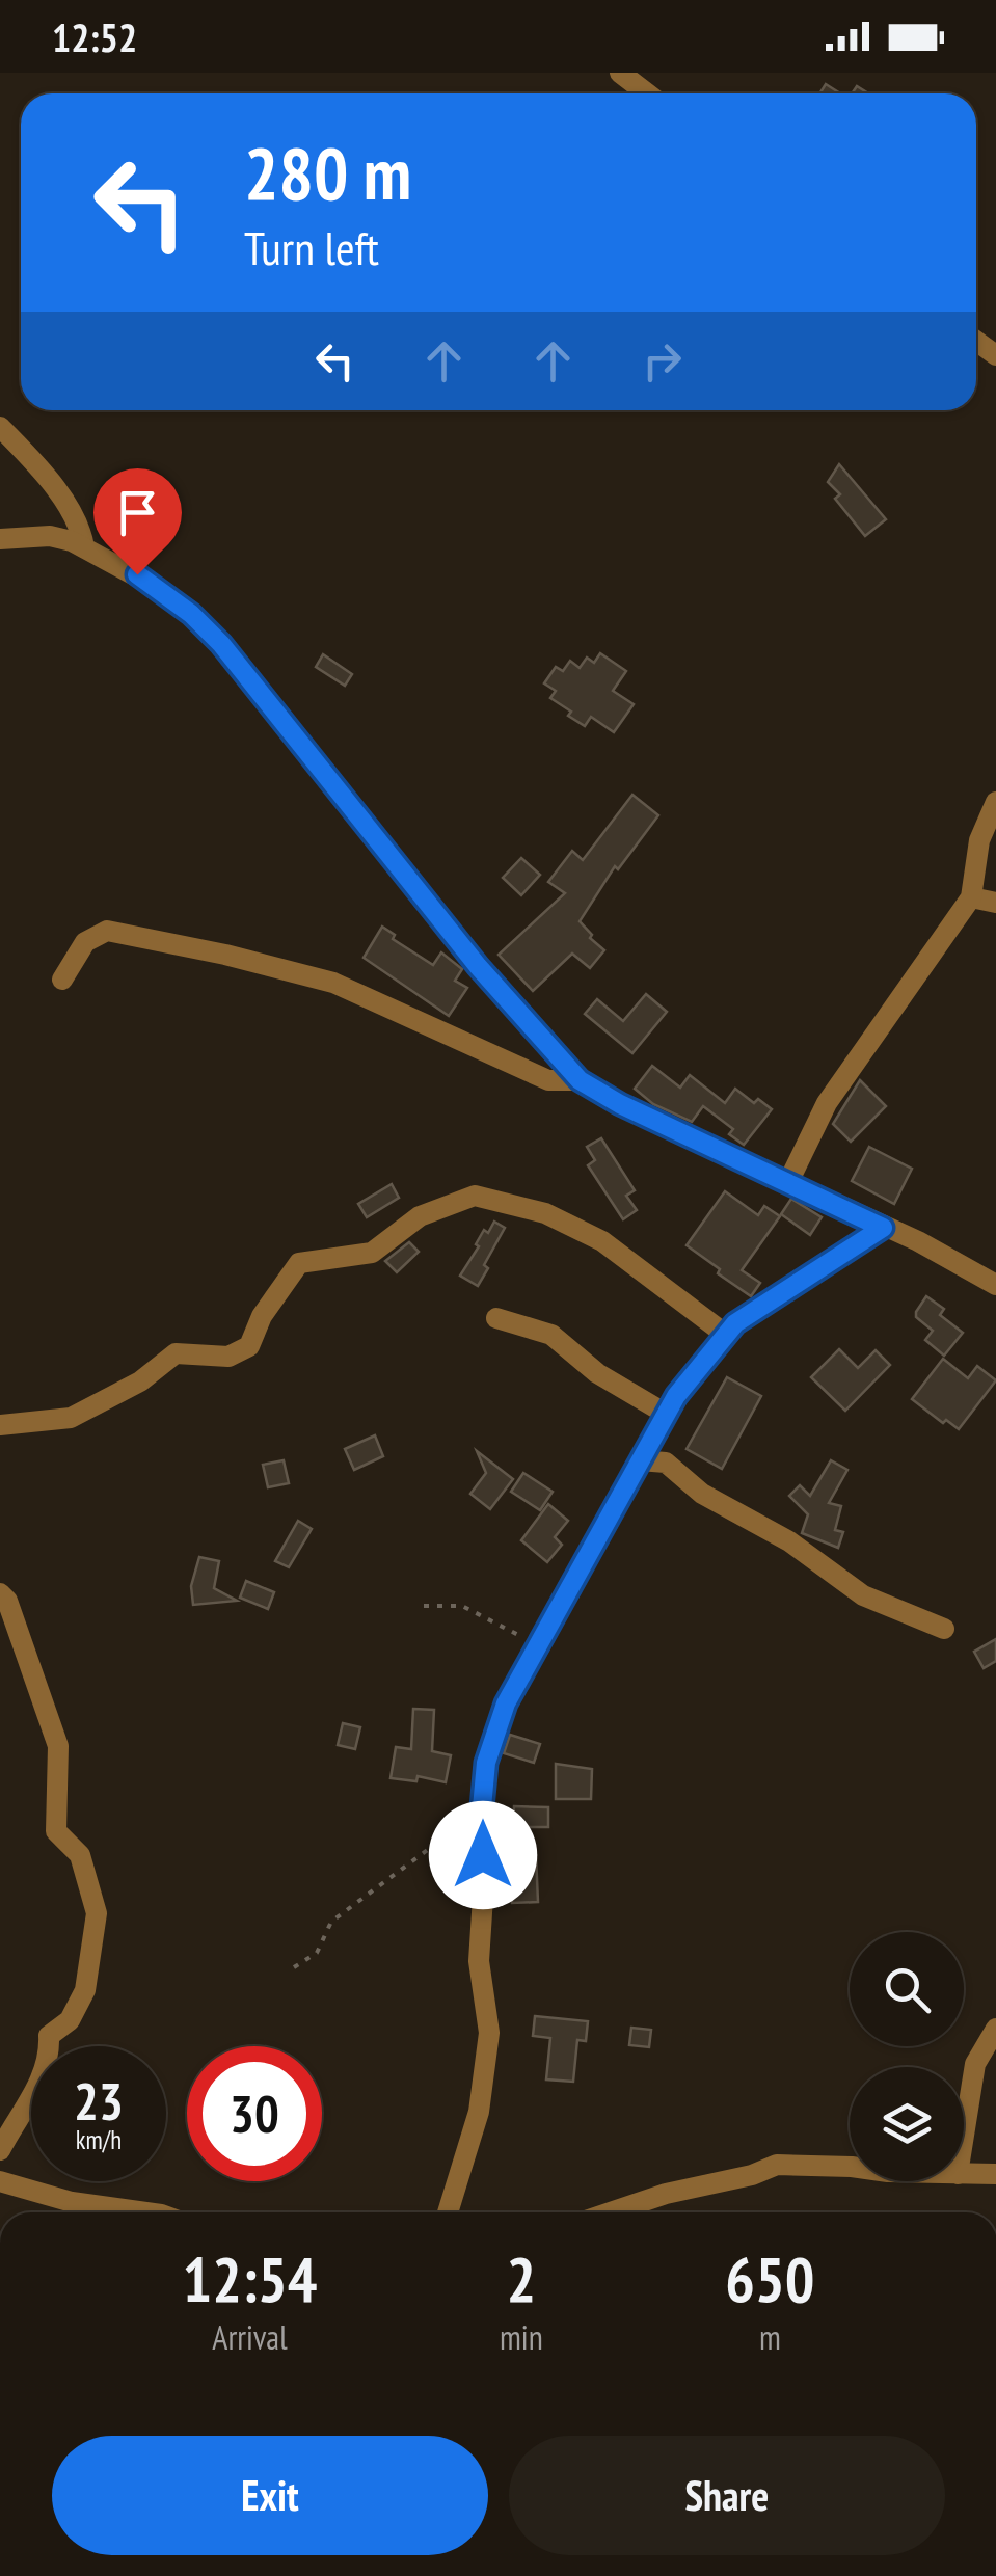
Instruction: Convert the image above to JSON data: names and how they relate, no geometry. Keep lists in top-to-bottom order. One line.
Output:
{"page":{"status":"12:52","turn":["280 m","Turn left"],"speed":"23 km/h","limit":"30","eta":["12:54","Arrival","2","min","650","m"],"buttons":["Exit","Share"]}}
